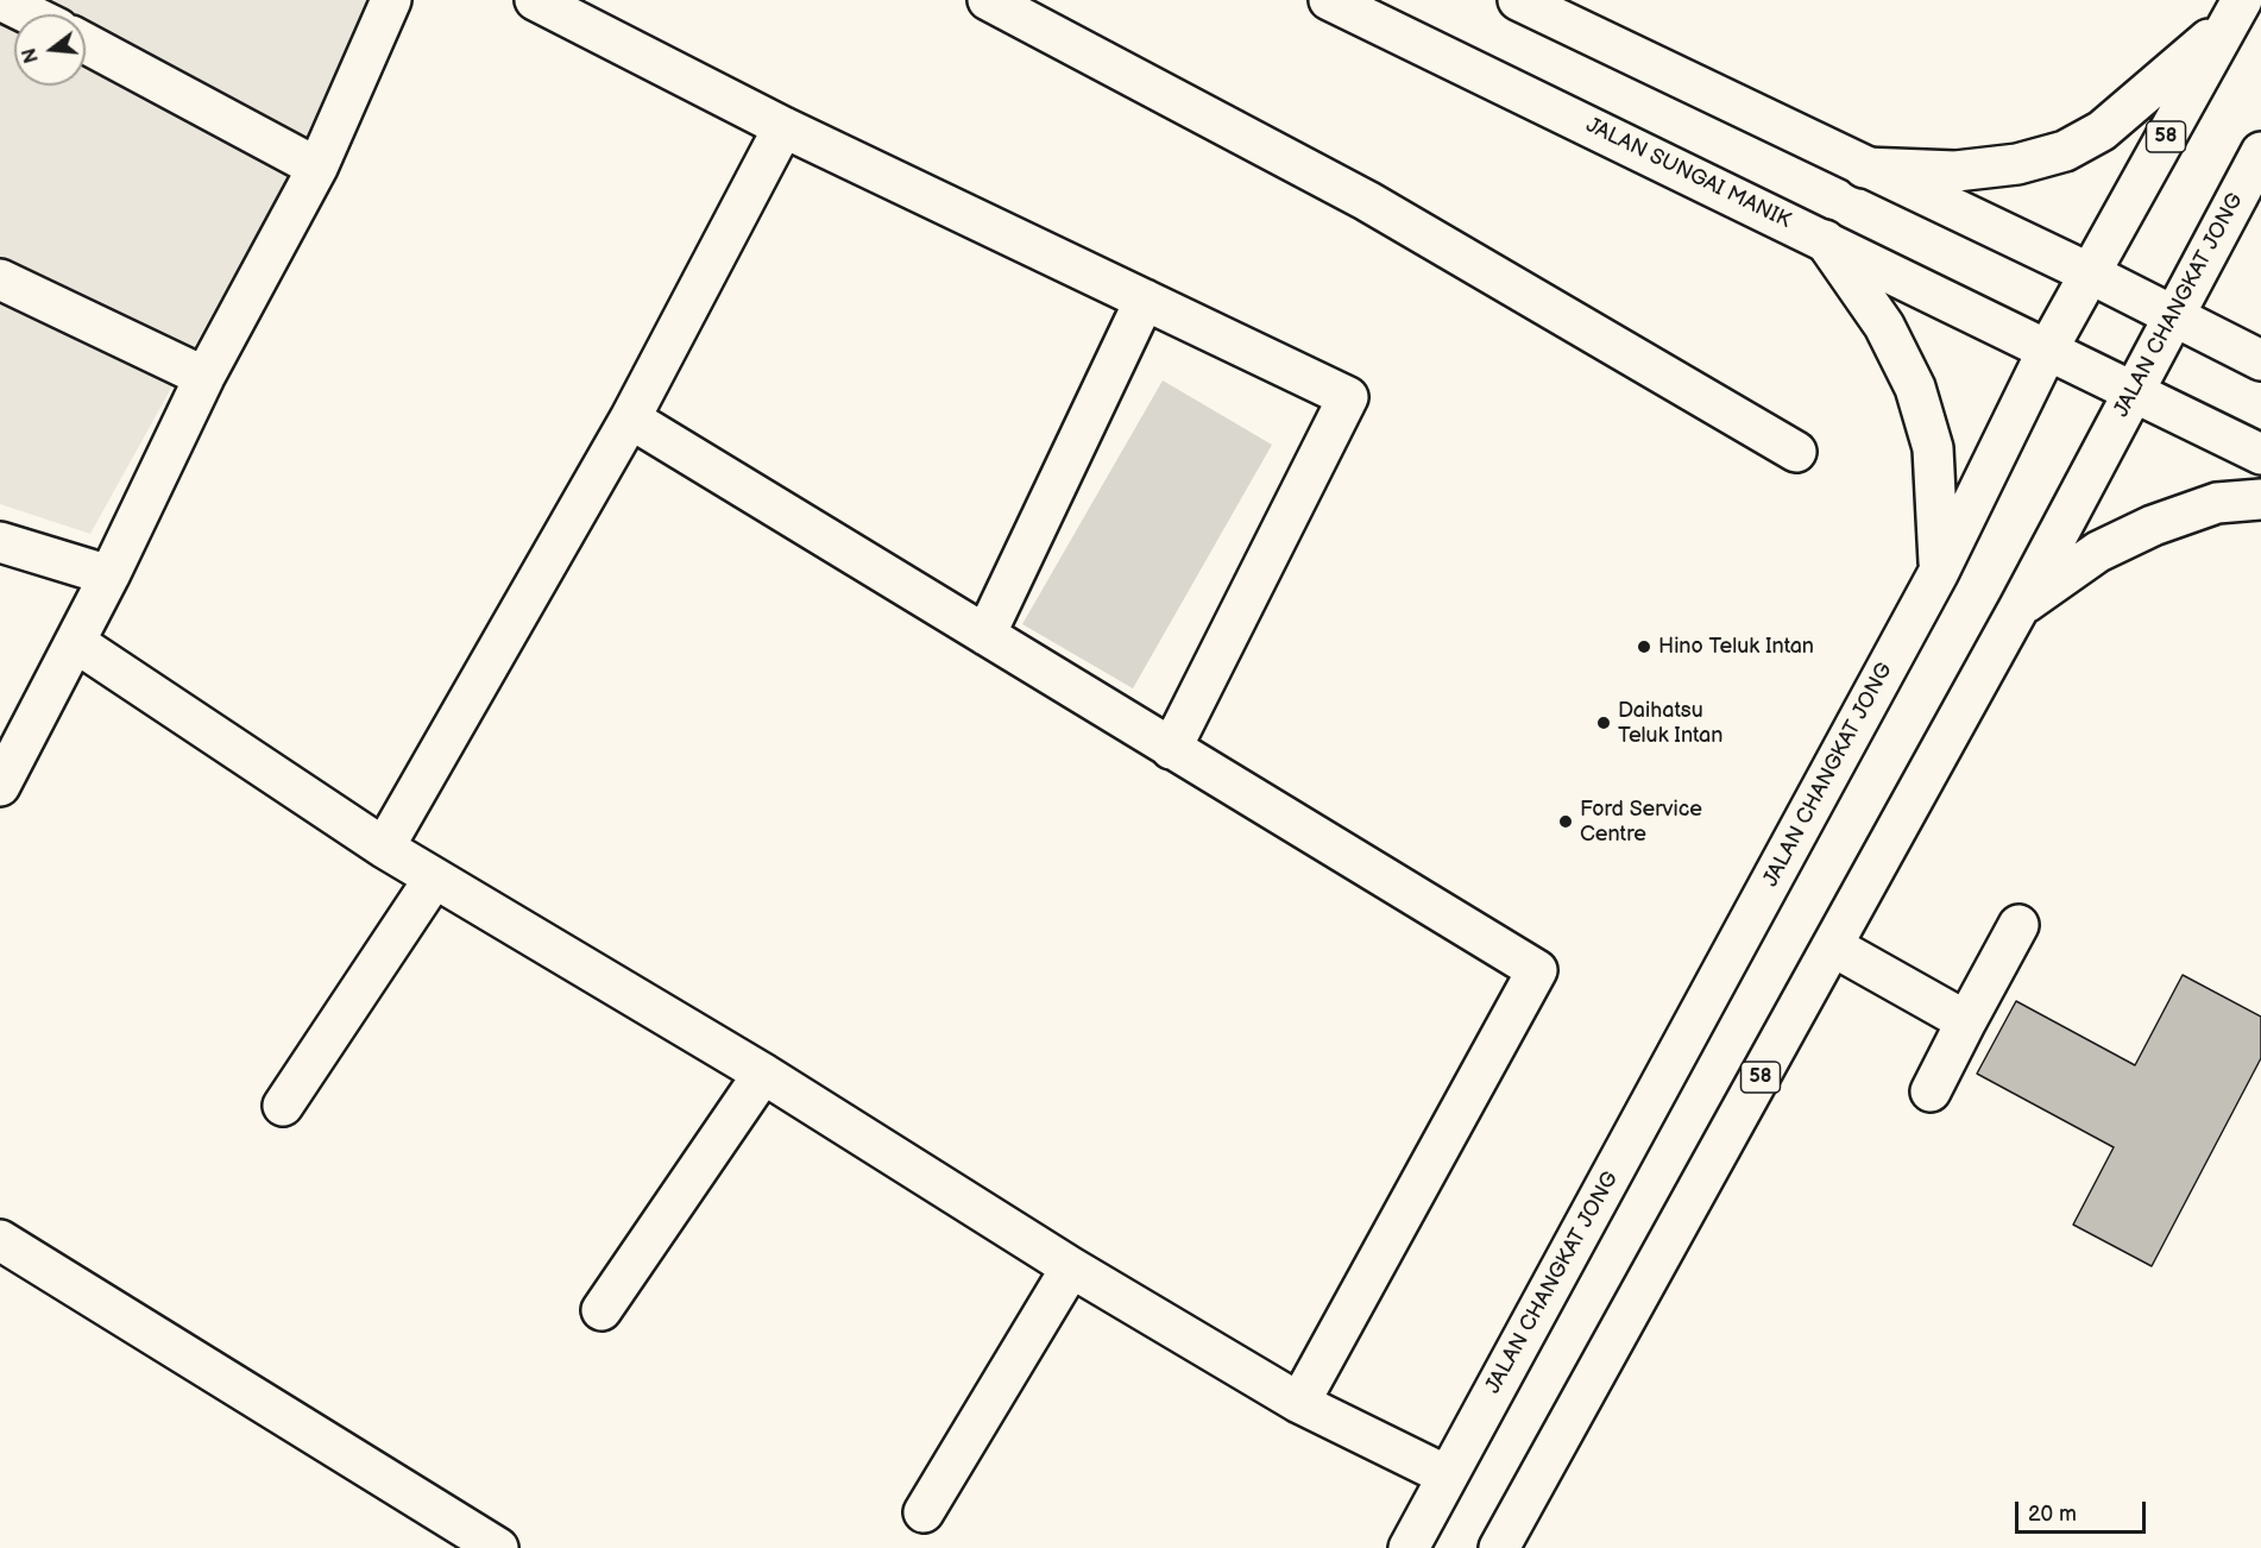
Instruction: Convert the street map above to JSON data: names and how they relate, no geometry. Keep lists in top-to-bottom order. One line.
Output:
{"streets":{"main road":["58","JALAN SUNGAI MANIK","JALAN CHANGKAT JONG"]},"crossings":[["JALAN SUNGAI MANIK","JALAN CHANGKAT JONG"]],"places":["Hino Teluk Intan","Daihatsu Teluk Intan","Ford Service Centre"],"scale_bar":"20 m","north":"left"}
